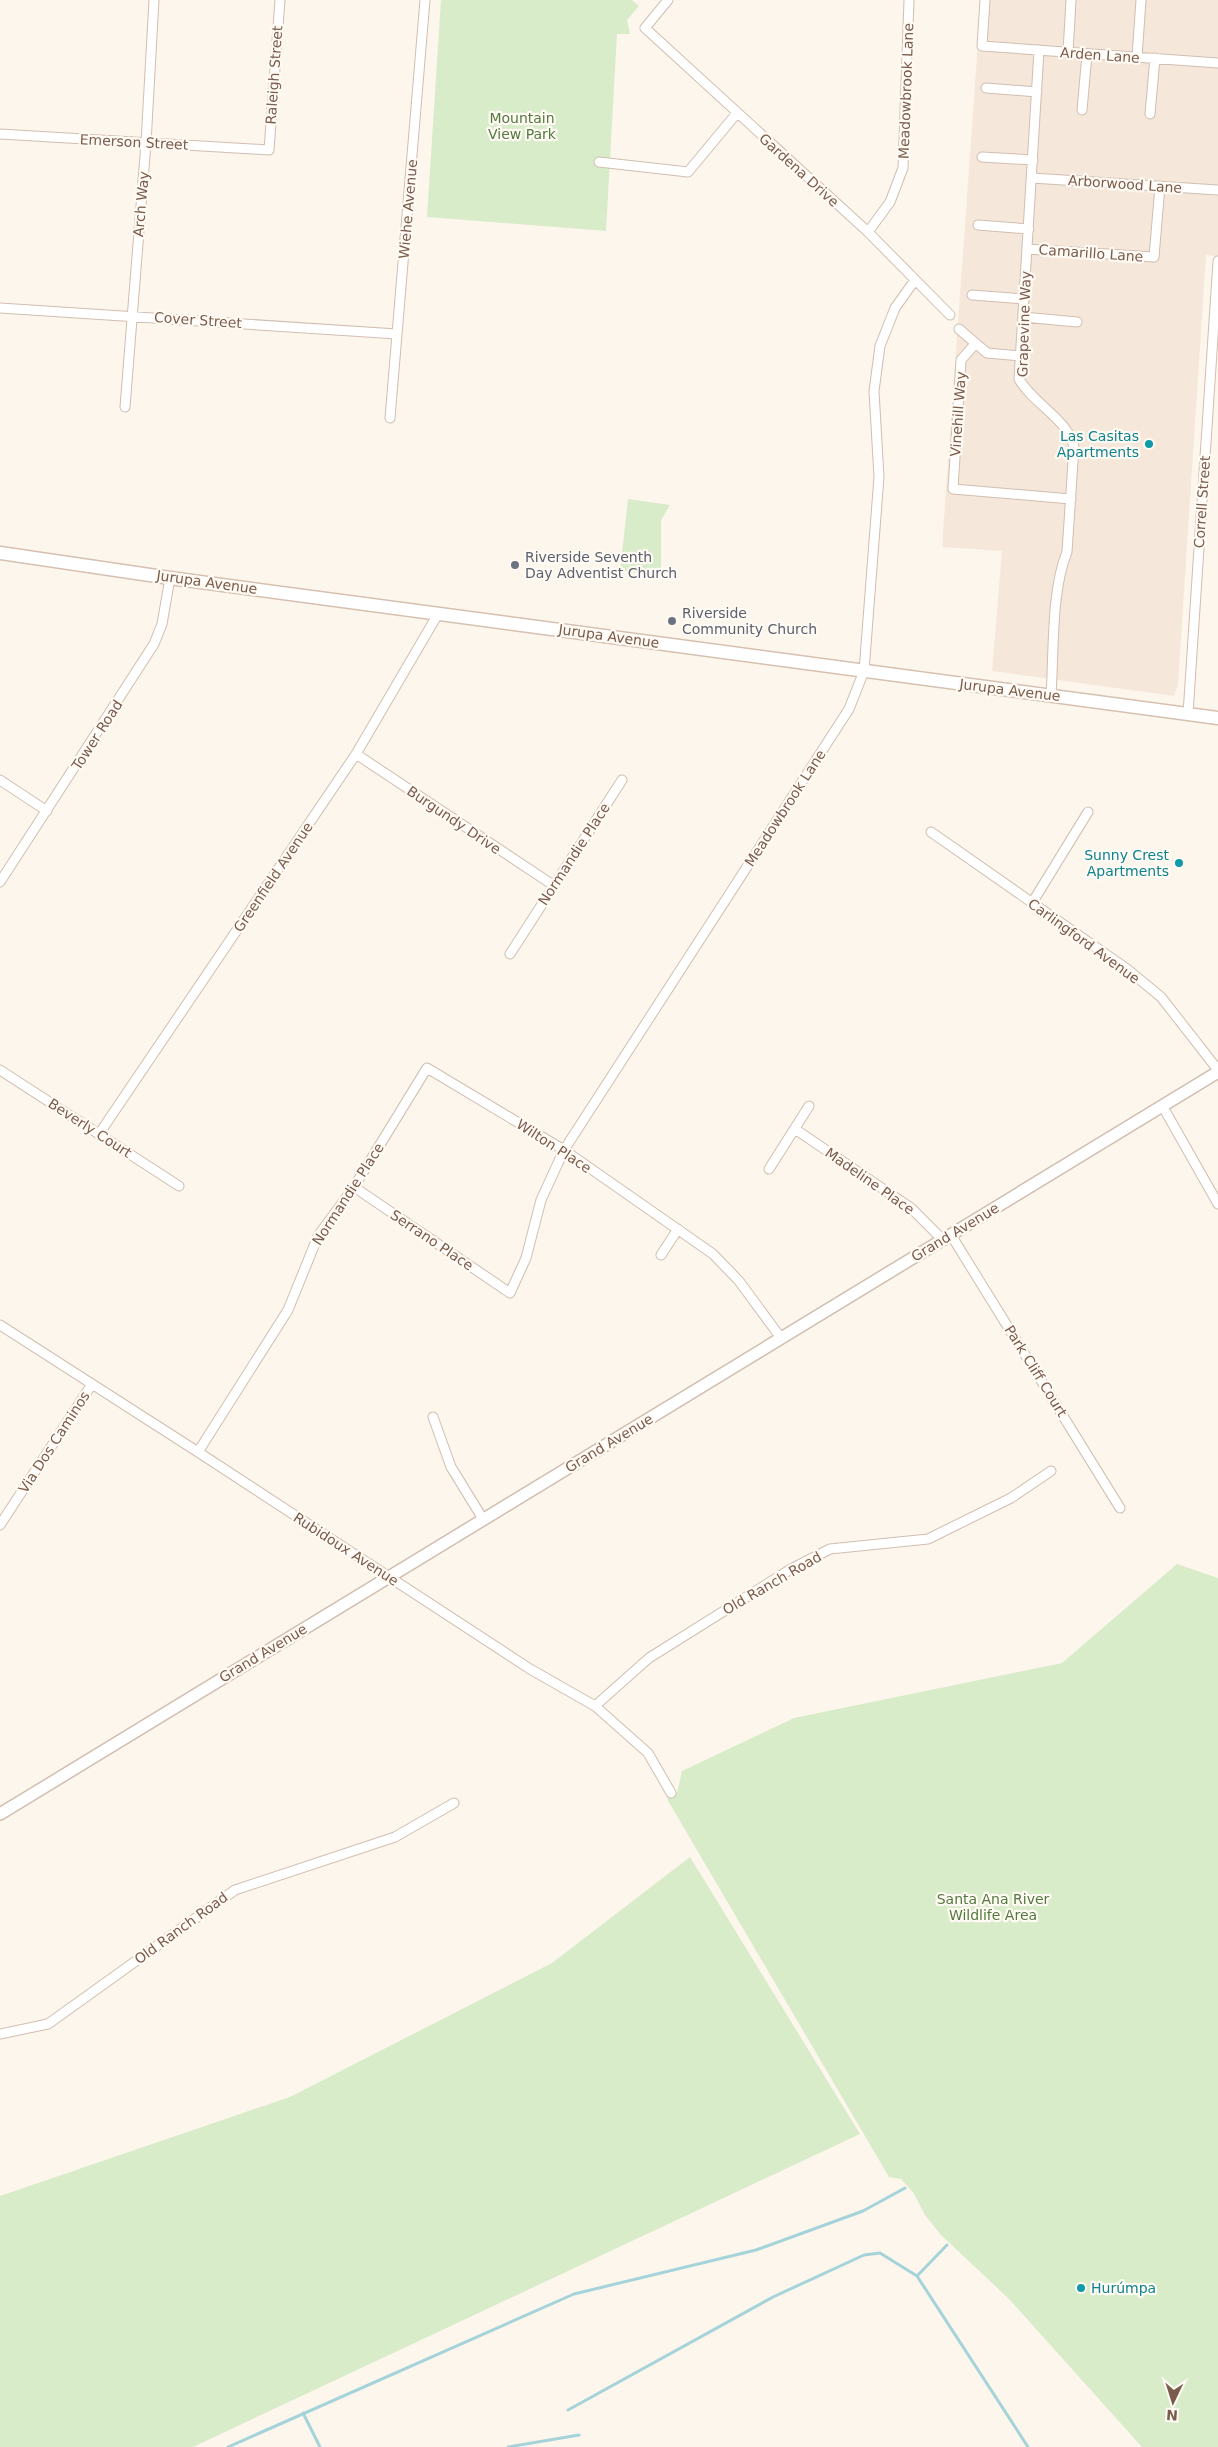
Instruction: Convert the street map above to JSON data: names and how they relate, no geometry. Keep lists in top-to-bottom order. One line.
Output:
{"streets":{"main road":["Jurupa Avenue"],"street":["Arden Lane","Raleigh Street","Meadowbrook Lane","Emerson Street","Gardena Drive","Arborwood Lane","Arch Way","Wiehe Avenue","Camarillo Lane","Cover Street","Grapevine Way","Vinehill Way","Correll Street","Tower Road","Burgundy Drive","Normandie Place","Greenfield Avenue","Carlingford Avenue","Beverly Court","Wilton Place","Madeline Place","Grand Avenue","Serrano Place","Park Cliff Court","Via Dos Caminos","Rubidoux Avenue","Old Ranch Road"]},"crossings":[["Arden Lane","Grapevine Way"],["Raleigh Street","Emerson Street"],["Meadowbrook Lane","Gardena Drive"],["Meadowbrook Lane","Jurupa Avenue"],["Meadowbrook Lane","Wilton Place"],["Meadowbrook Lane","Serrano Place"],["Emerson Street","Arch Way"],["Arborwood Lane","Camarillo Lane"],["Arborwood Lane","Grapevine Way"],["Arch Way","Cover Street"],["Wiehe Avenue","Cover Street"],["Camarillo Lane","Grapevine Way"],["Grapevine Way","Vinehill Way"],["Grapevine Way","Jurupa Avenue"],["Correll Street","Jurupa Avenue"],["Jurupa Avenue","Tower Road"],["Jurupa Avenue","Greenfield Avenue"],["Burgundy Drive","Normandie Place"],["Burgundy Drive","Greenfield Avenue"],["Normandie Place","Wilton Place"],["Normandie Place","Serrano Place"],["Normandie Place","Rubidoux Avenue"],["Greenfield Avenue","Beverly Court"],["Carlingford Avenue","Grand Avenue"],["Wilton Place","Grand Avenue"],["Madeline Place","Grand Avenue"],["Madeline Place","Park Cliff Court"],["Grand Avenue","Park Cliff Court"],["Grand Avenue","Rubidoux Avenue"],["Via Dos Caminos","Rubidoux Avenue"],["Rubidoux Avenue","Old Ranch Road"]],"parks":["Mountain View Park","Santa Ana River Wildlife Area"],"places":["Las Casitas Apartments","Riverside Seventh Day Adventist Church","Riverside Community Church","Sunny Crest Apartments","Hurúmpa"],"north":"bottom"}
